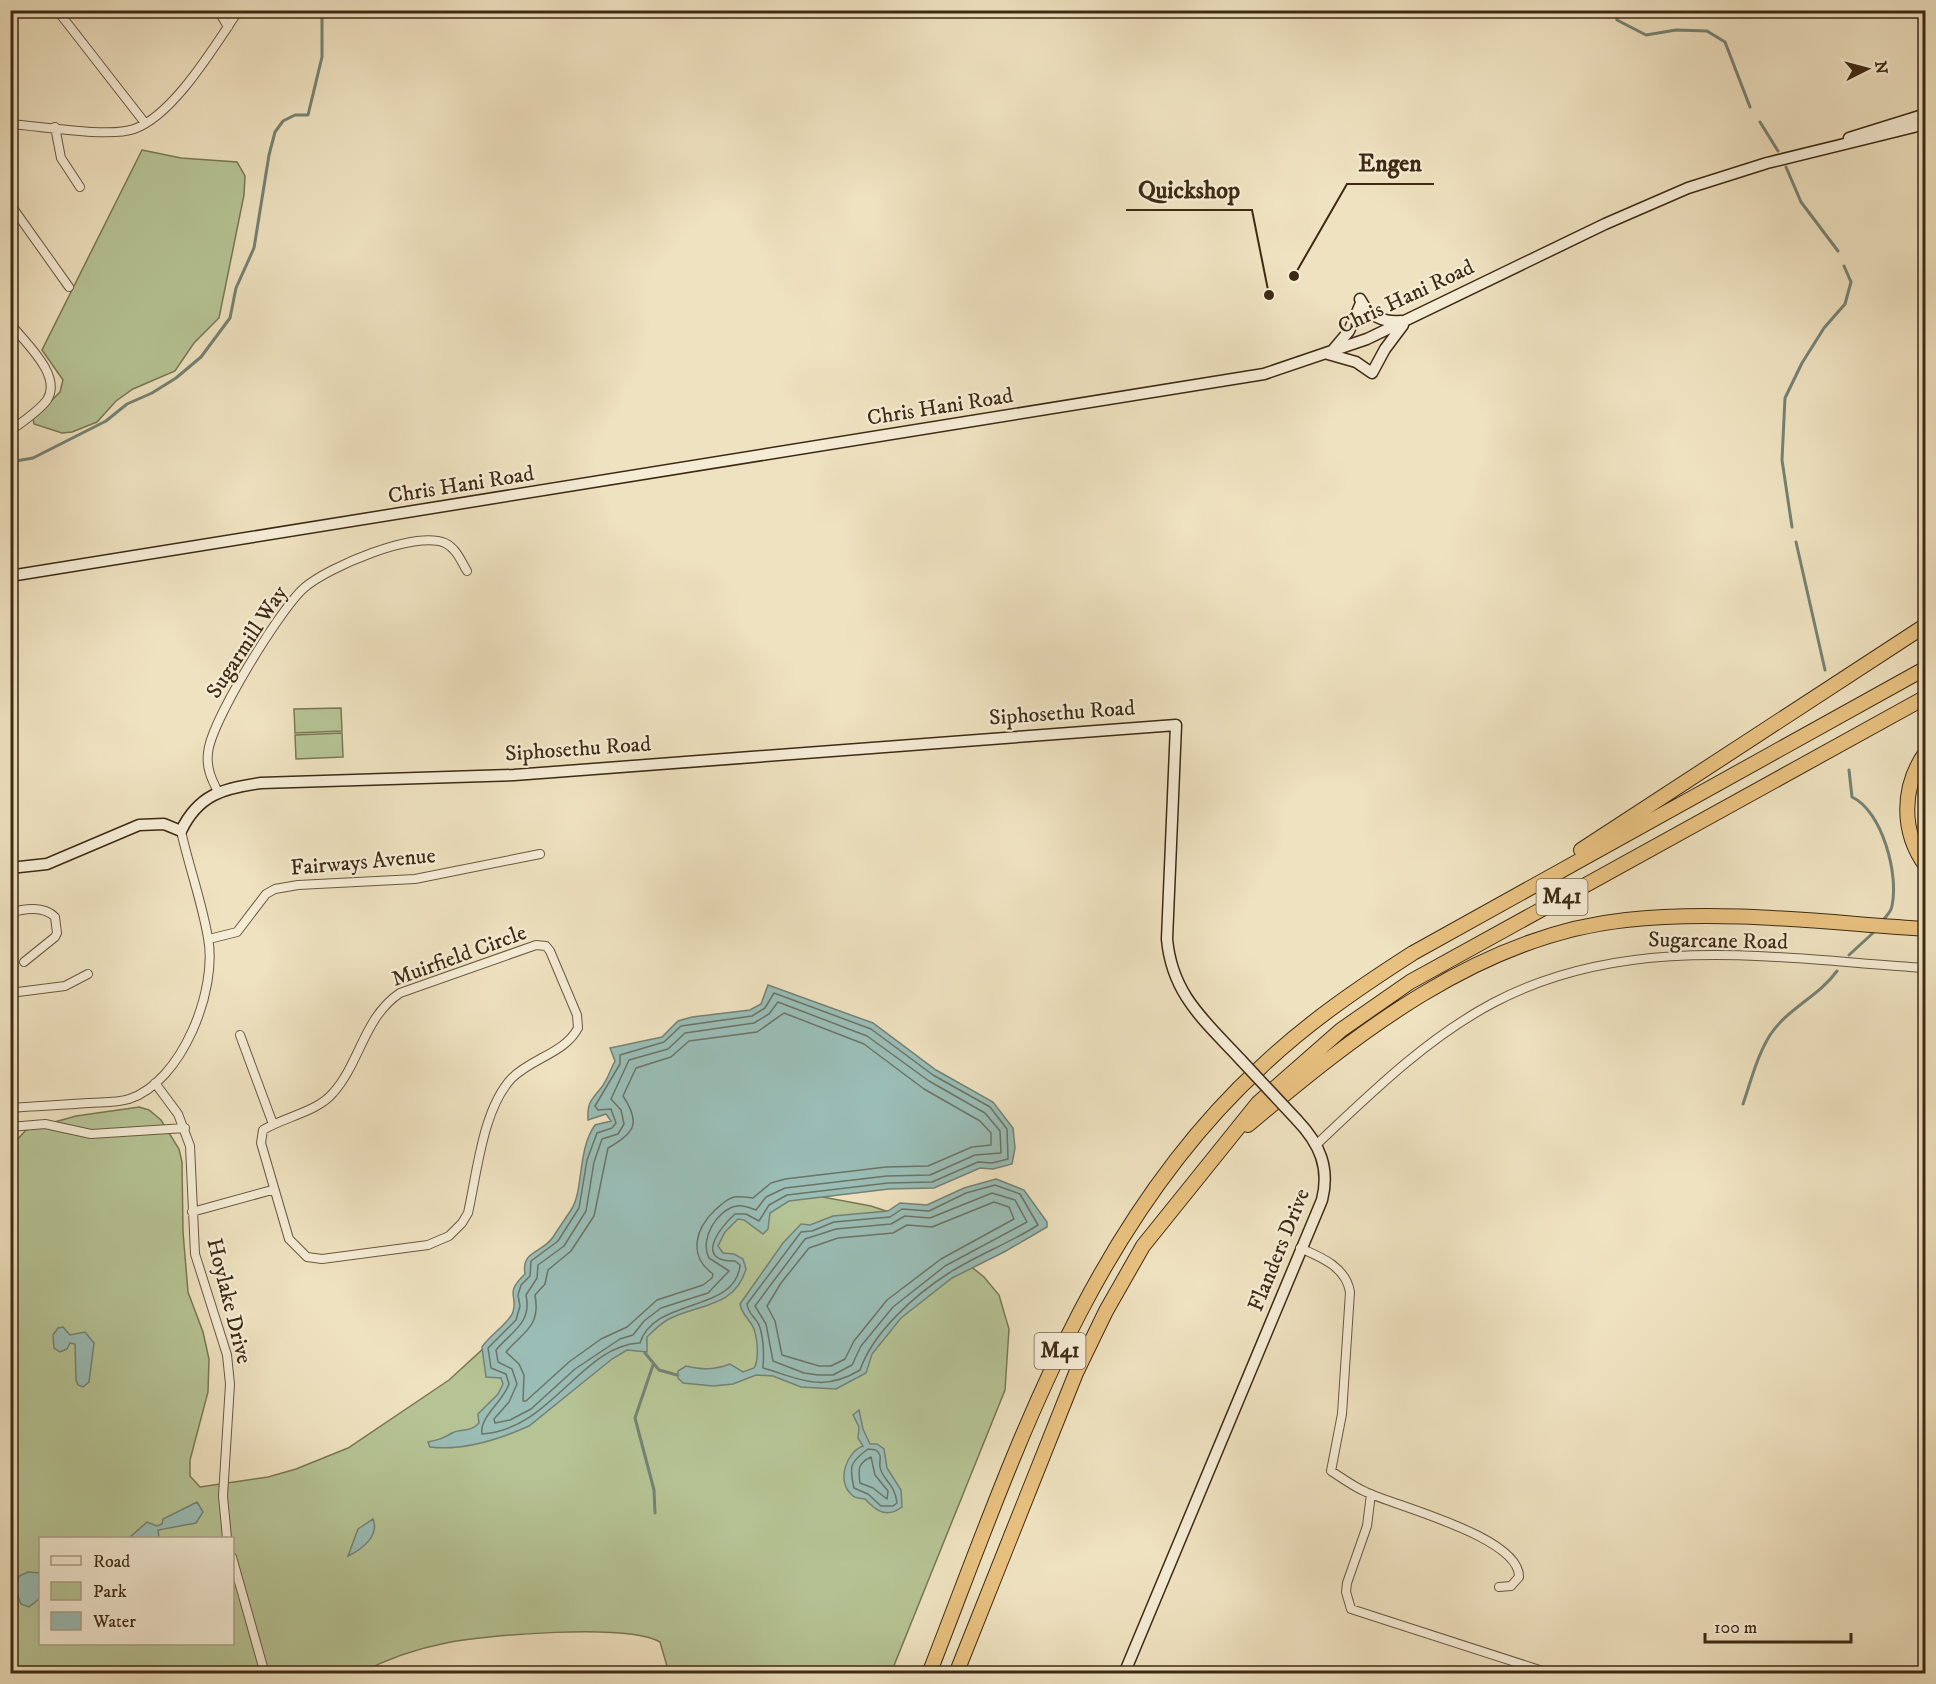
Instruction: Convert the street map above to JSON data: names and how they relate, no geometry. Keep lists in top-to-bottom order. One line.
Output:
{"streets":{"highway":["M41"],"main road":["Chris Hani Road","Siphosethu Road","Flanders Drive"],"street":["Sugarmill Way","Fairways Avenue","Sugarcane Road","Muirfield Circle","Hoylake Drive"]},"crossings":[["Sugarmill Way","Siphosethu Road"],["Siphosethu Road","Flanders Drive"],["Sugarcane Road","Flanders Drive"]],"places":["Engen","Quickshop"],"legend":["Road","Park","Water"],"scale_bar":"100 m","north":"right"}
